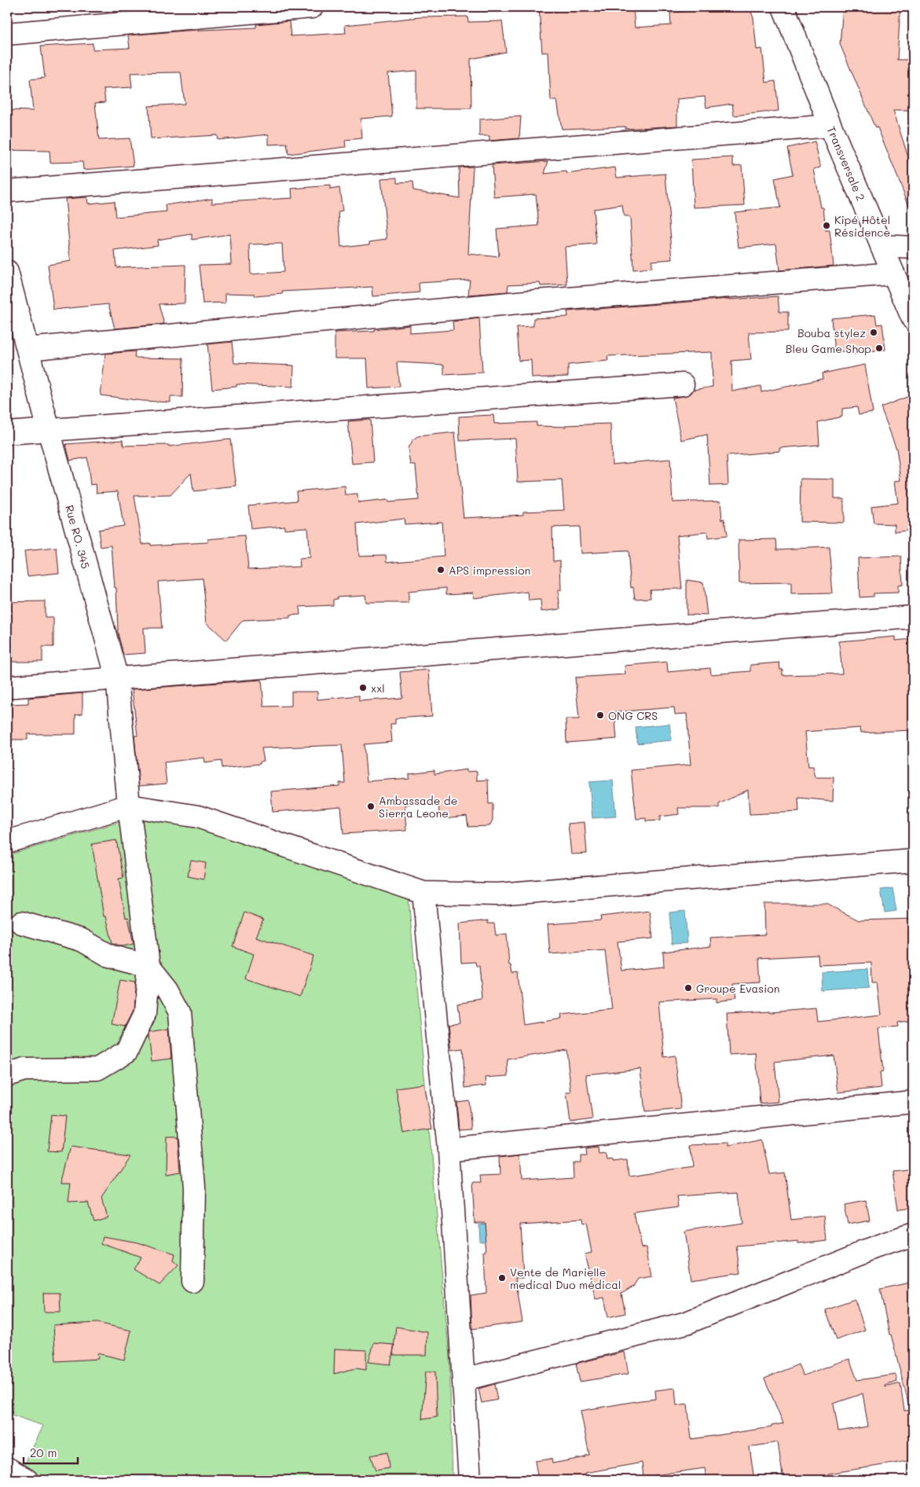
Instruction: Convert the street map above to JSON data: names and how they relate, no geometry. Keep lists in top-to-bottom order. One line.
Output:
{"streets":{"street":["Transversale 2","Rue RO. 345"]},"places":["Kipé Hôtel Résidence","Bouba stylez","Bleu Game Shop","APS impression","xxl","ONG CRS","Ambassade de Sierra Leone","Groupe Evasion","Vente de Marielle medical Duo médical"],"scale_bar":"20 m"}
